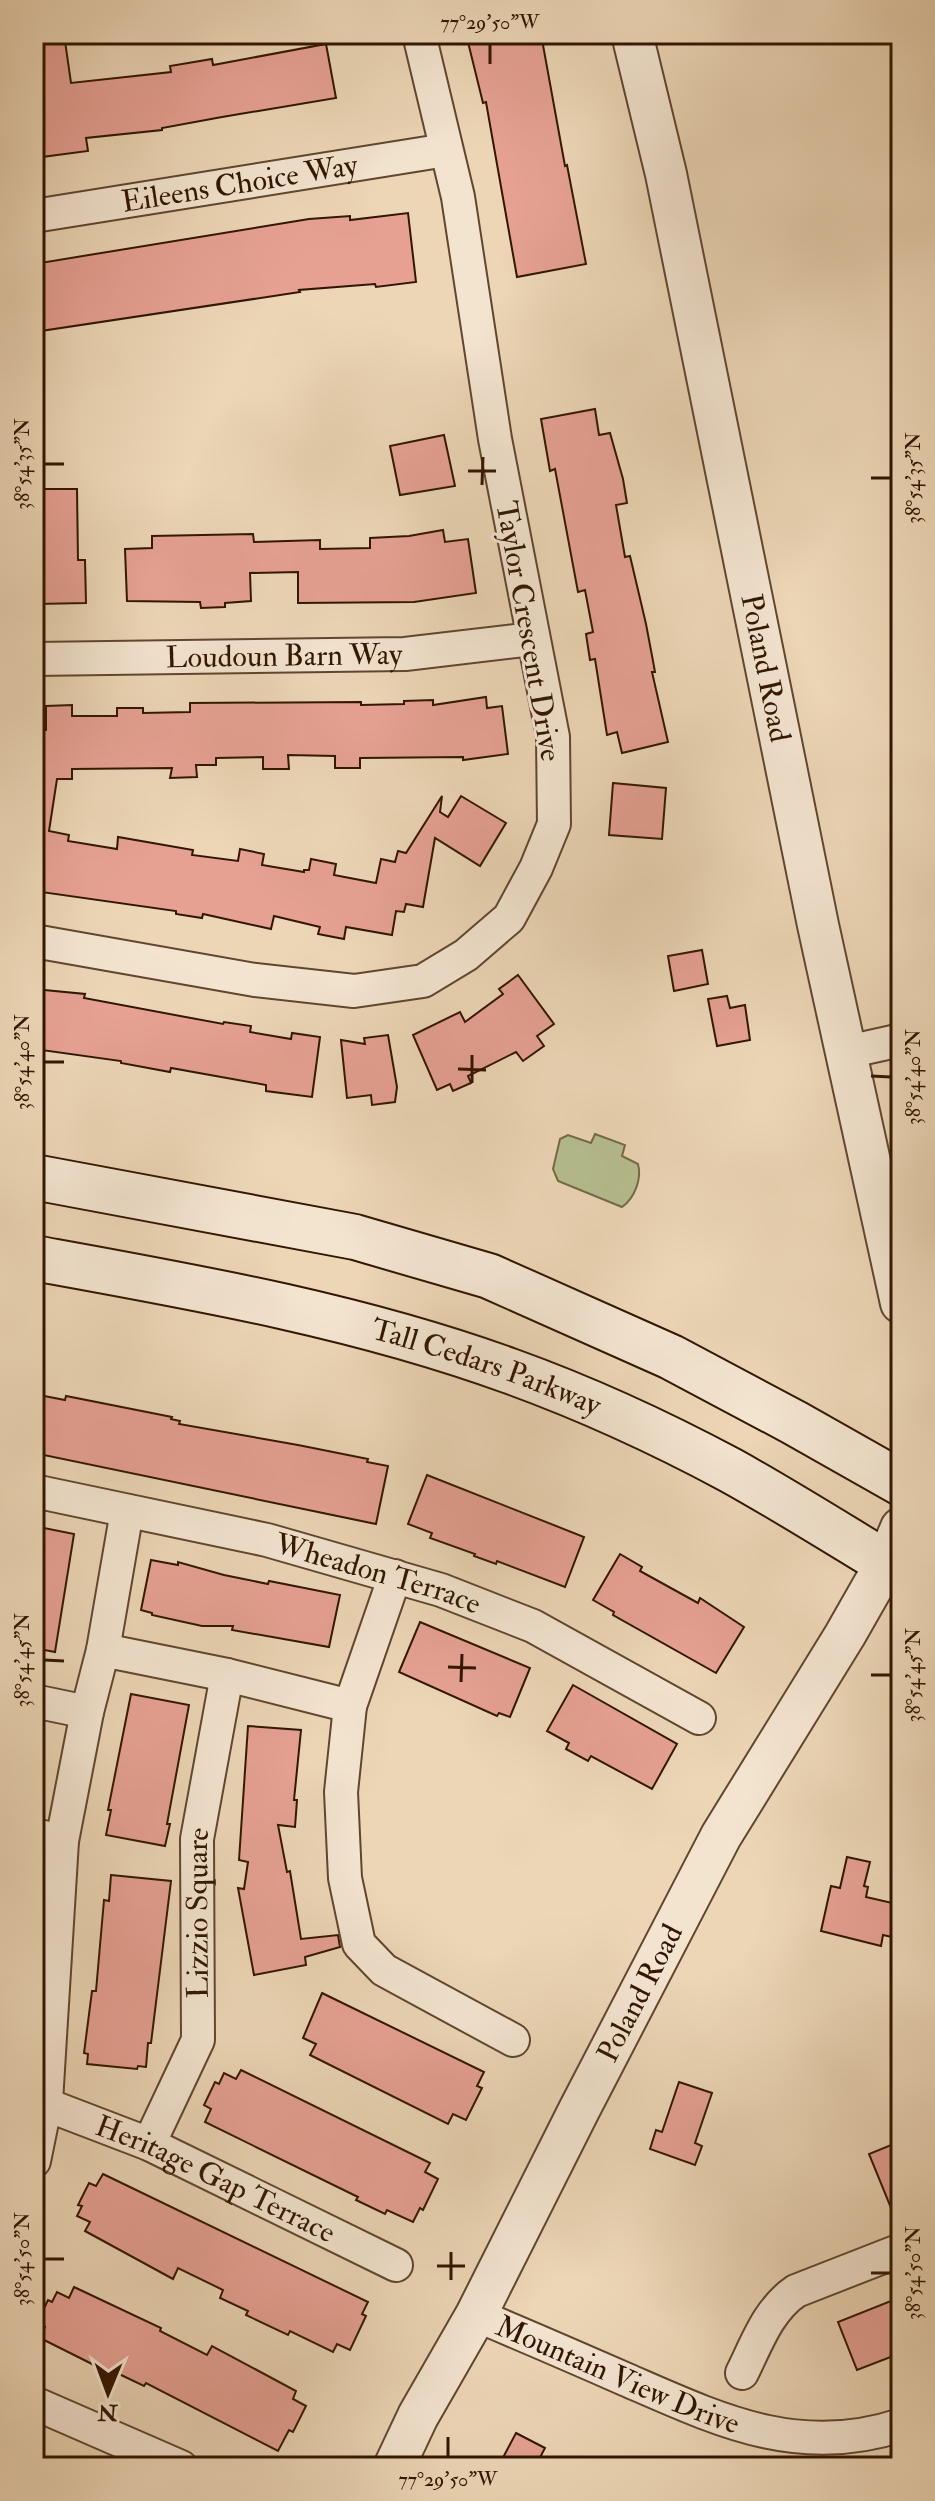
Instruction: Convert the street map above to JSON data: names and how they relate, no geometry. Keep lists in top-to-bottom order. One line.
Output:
{"streets":{"main road":["Tall Cedars Parkway"],"street":["Eileens Choice Way","Taylor Crescent Drive","Loudoun Barn Way","Poland Road","Wheadon Terrace","Lizzio Square","Heritage Gap Terrace","Mountain View Drive"]},"crossings":[["Eileens Choice Way","Taylor Crescent Drive"],["Taylor Crescent Drive","Loudoun Barn Way"],["Poland Road","Tall Cedars Parkway"],["Poland Road","Mountain View Drive"],["Lizzio Square","Heritage Gap Terrace"]],"north":"bottom","coordinates":["77°29'50\"W","38°54'35\"N","38°54'40\"N","38°54'45\"N","38°54'50\"N"]}
